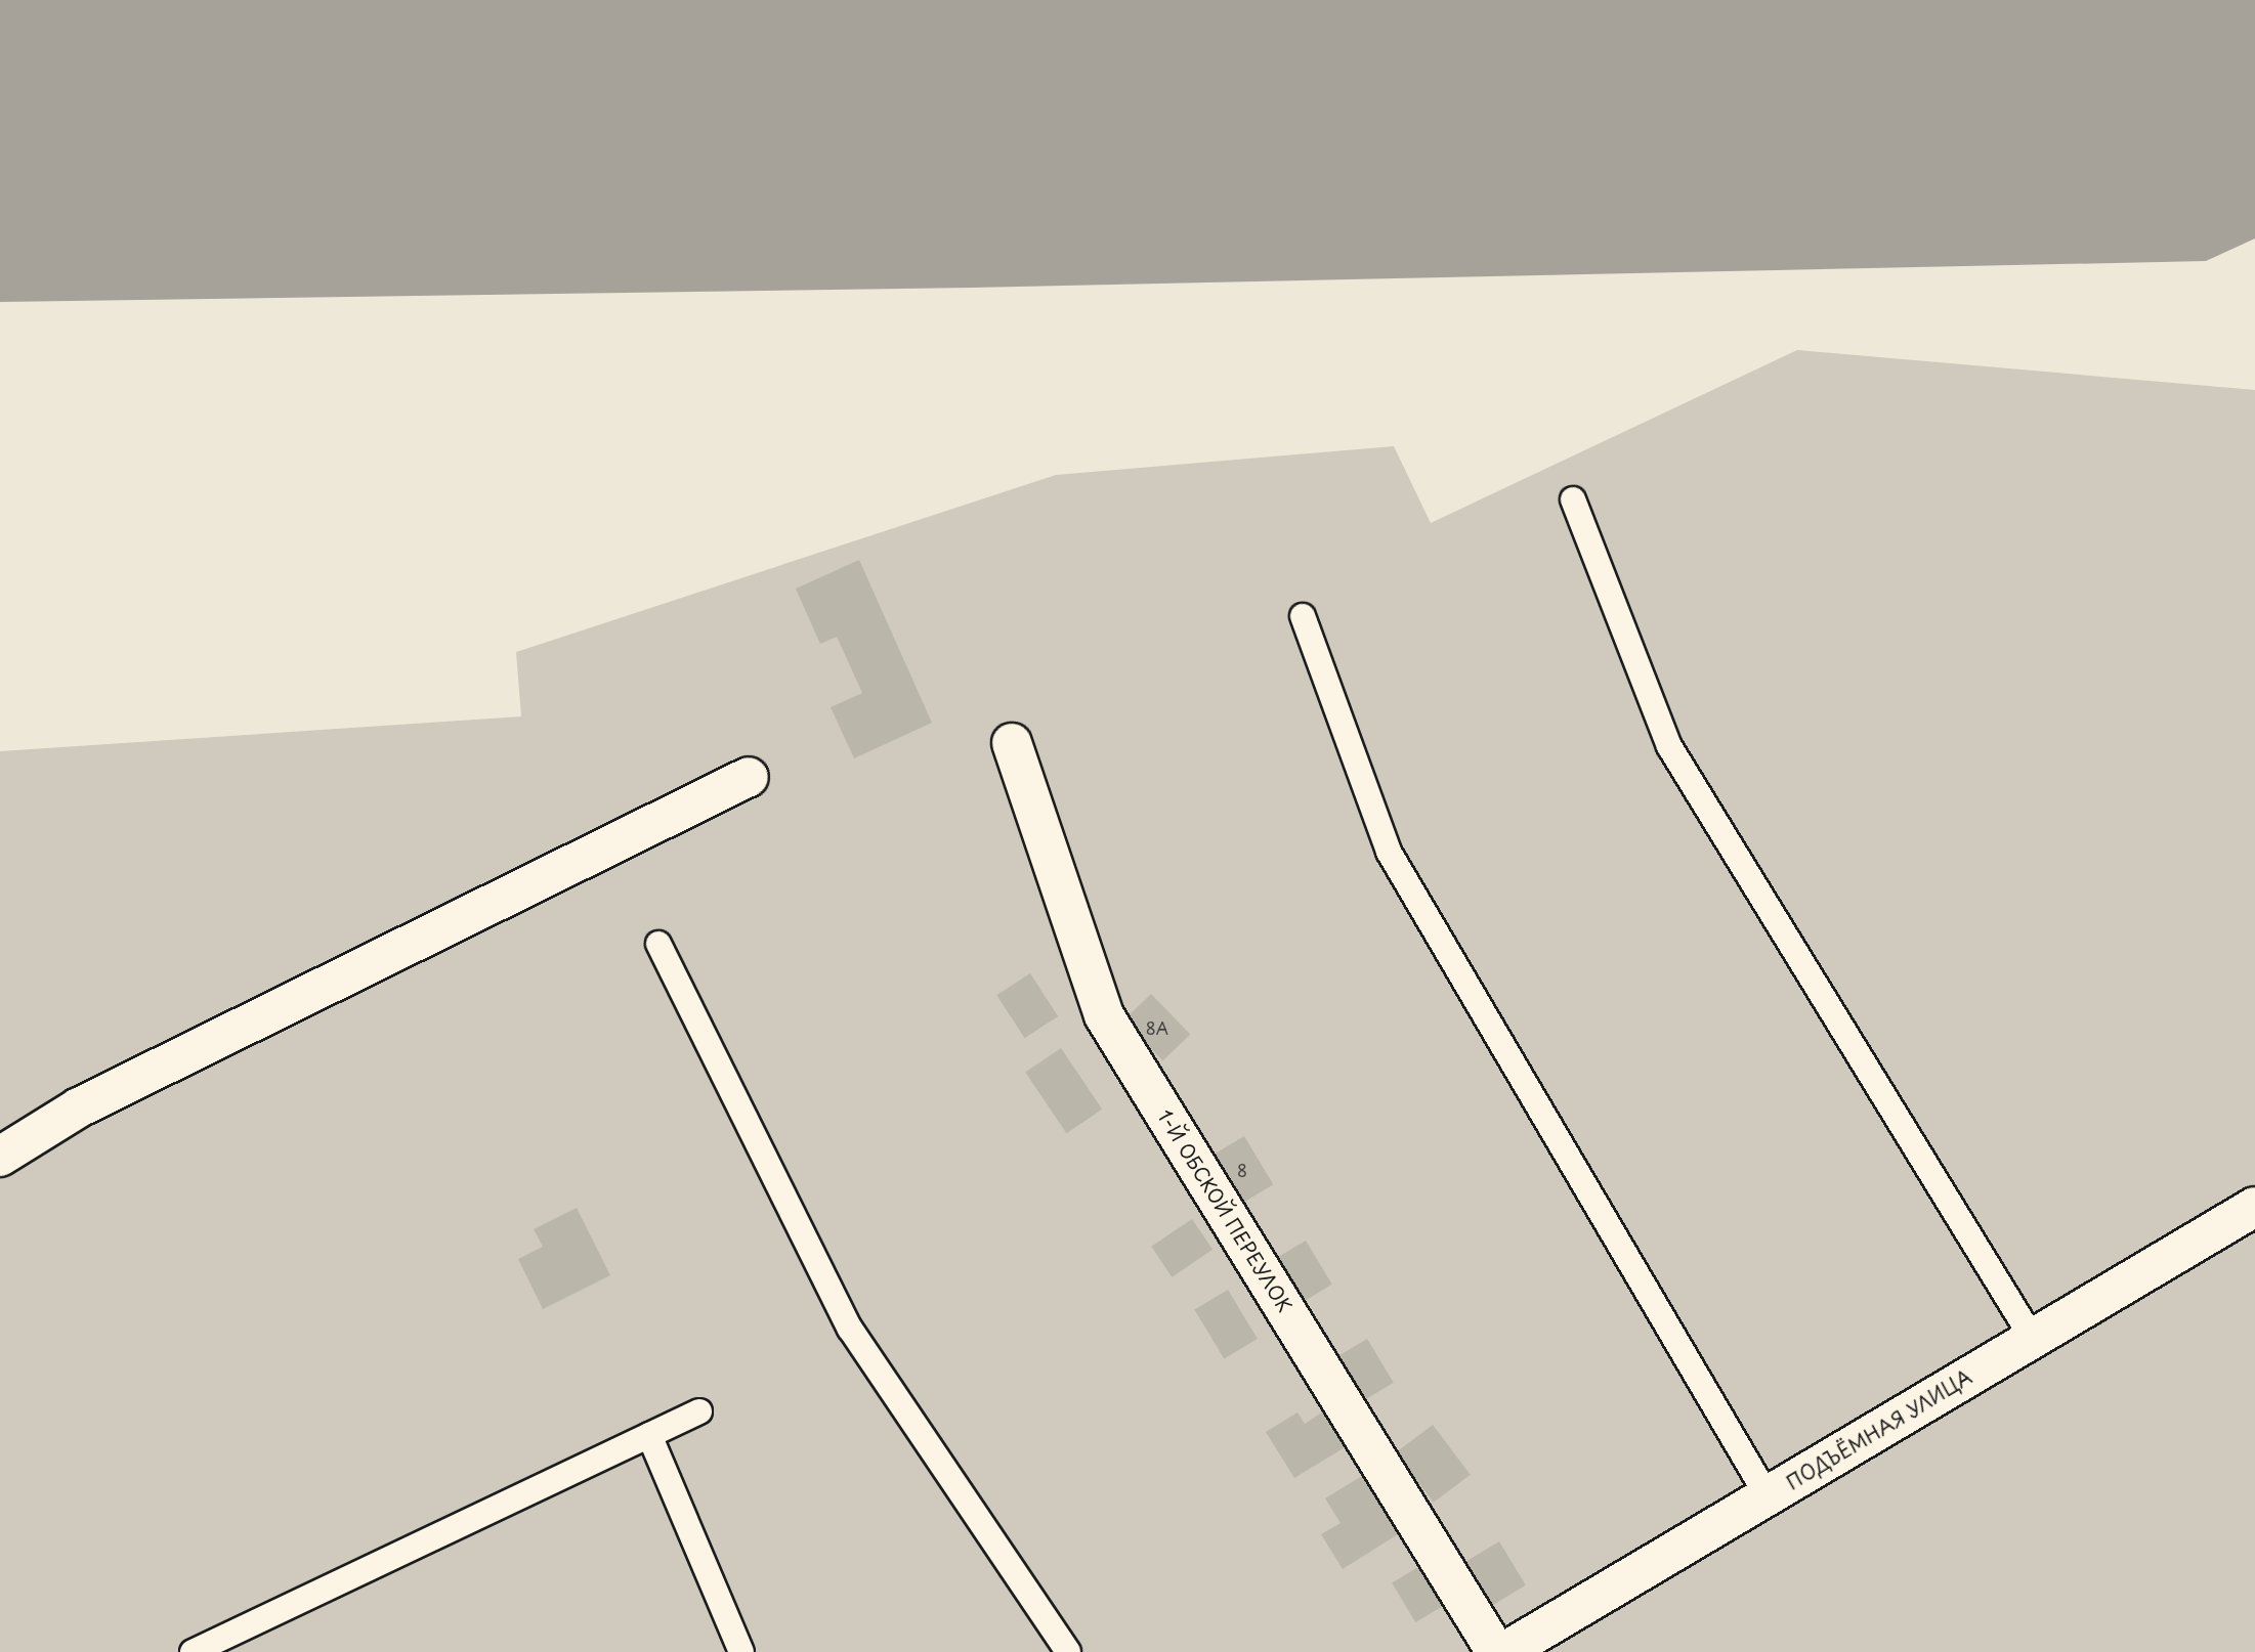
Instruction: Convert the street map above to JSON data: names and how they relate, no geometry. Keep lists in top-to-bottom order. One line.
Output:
{"streets":{"street":["1-Й ОБСКОЙ ПЕРЕУЛОК","ПОДЪЁМНАЯ УЛИЦА"]},"house_numbers":["8А","8"]}
